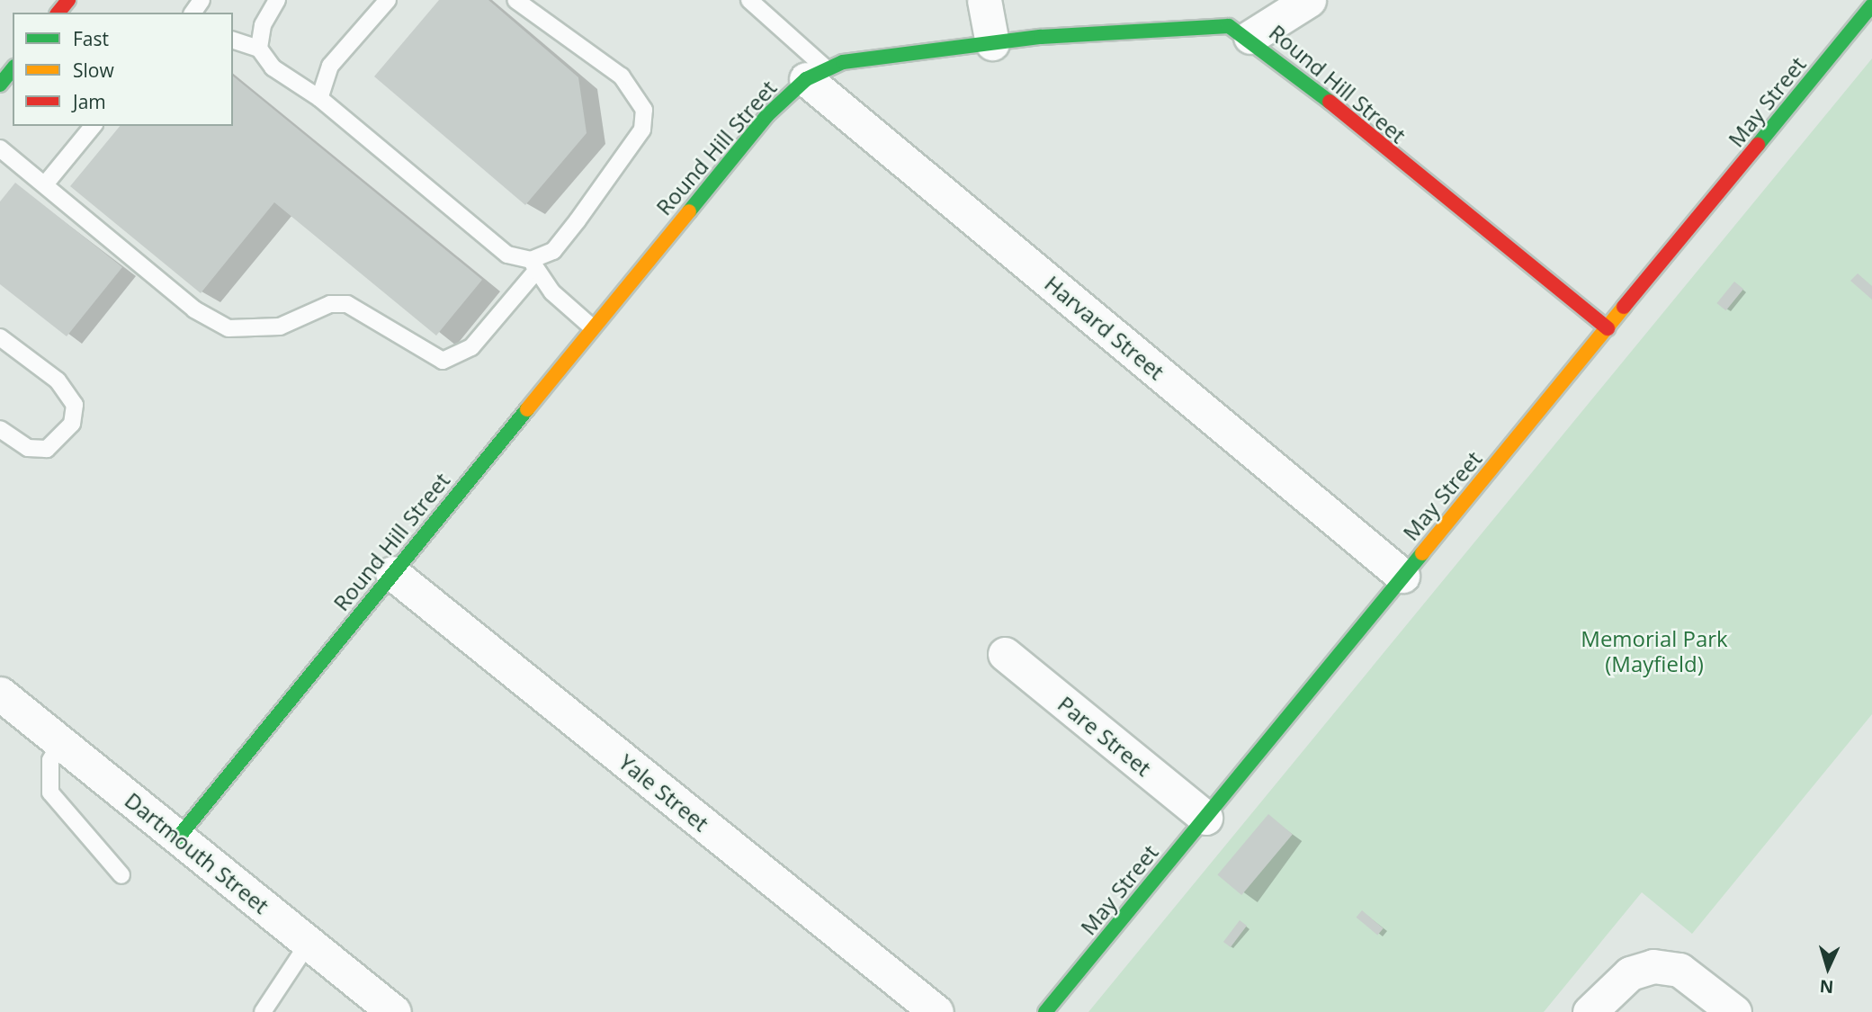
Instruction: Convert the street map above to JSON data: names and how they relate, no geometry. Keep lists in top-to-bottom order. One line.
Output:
{"streets":{"street":["Round Hill Street","May Street","Harvard Street","Pare Street","Yale Street","Dartmouth Street"]},"crossings":[["Round Hill Street","May Street"],["Round Hill Street","Harvard Street"],["Round Hill Street","Yale Street"],["Round Hill Street","Dartmouth Street"],["May Street","Harvard Street"],["May Street","Pare Street"]],"parks":["Memorial Park (Mayfield)"],"legend":["Fast","Slow","Jam"],"north":"bottom"}
